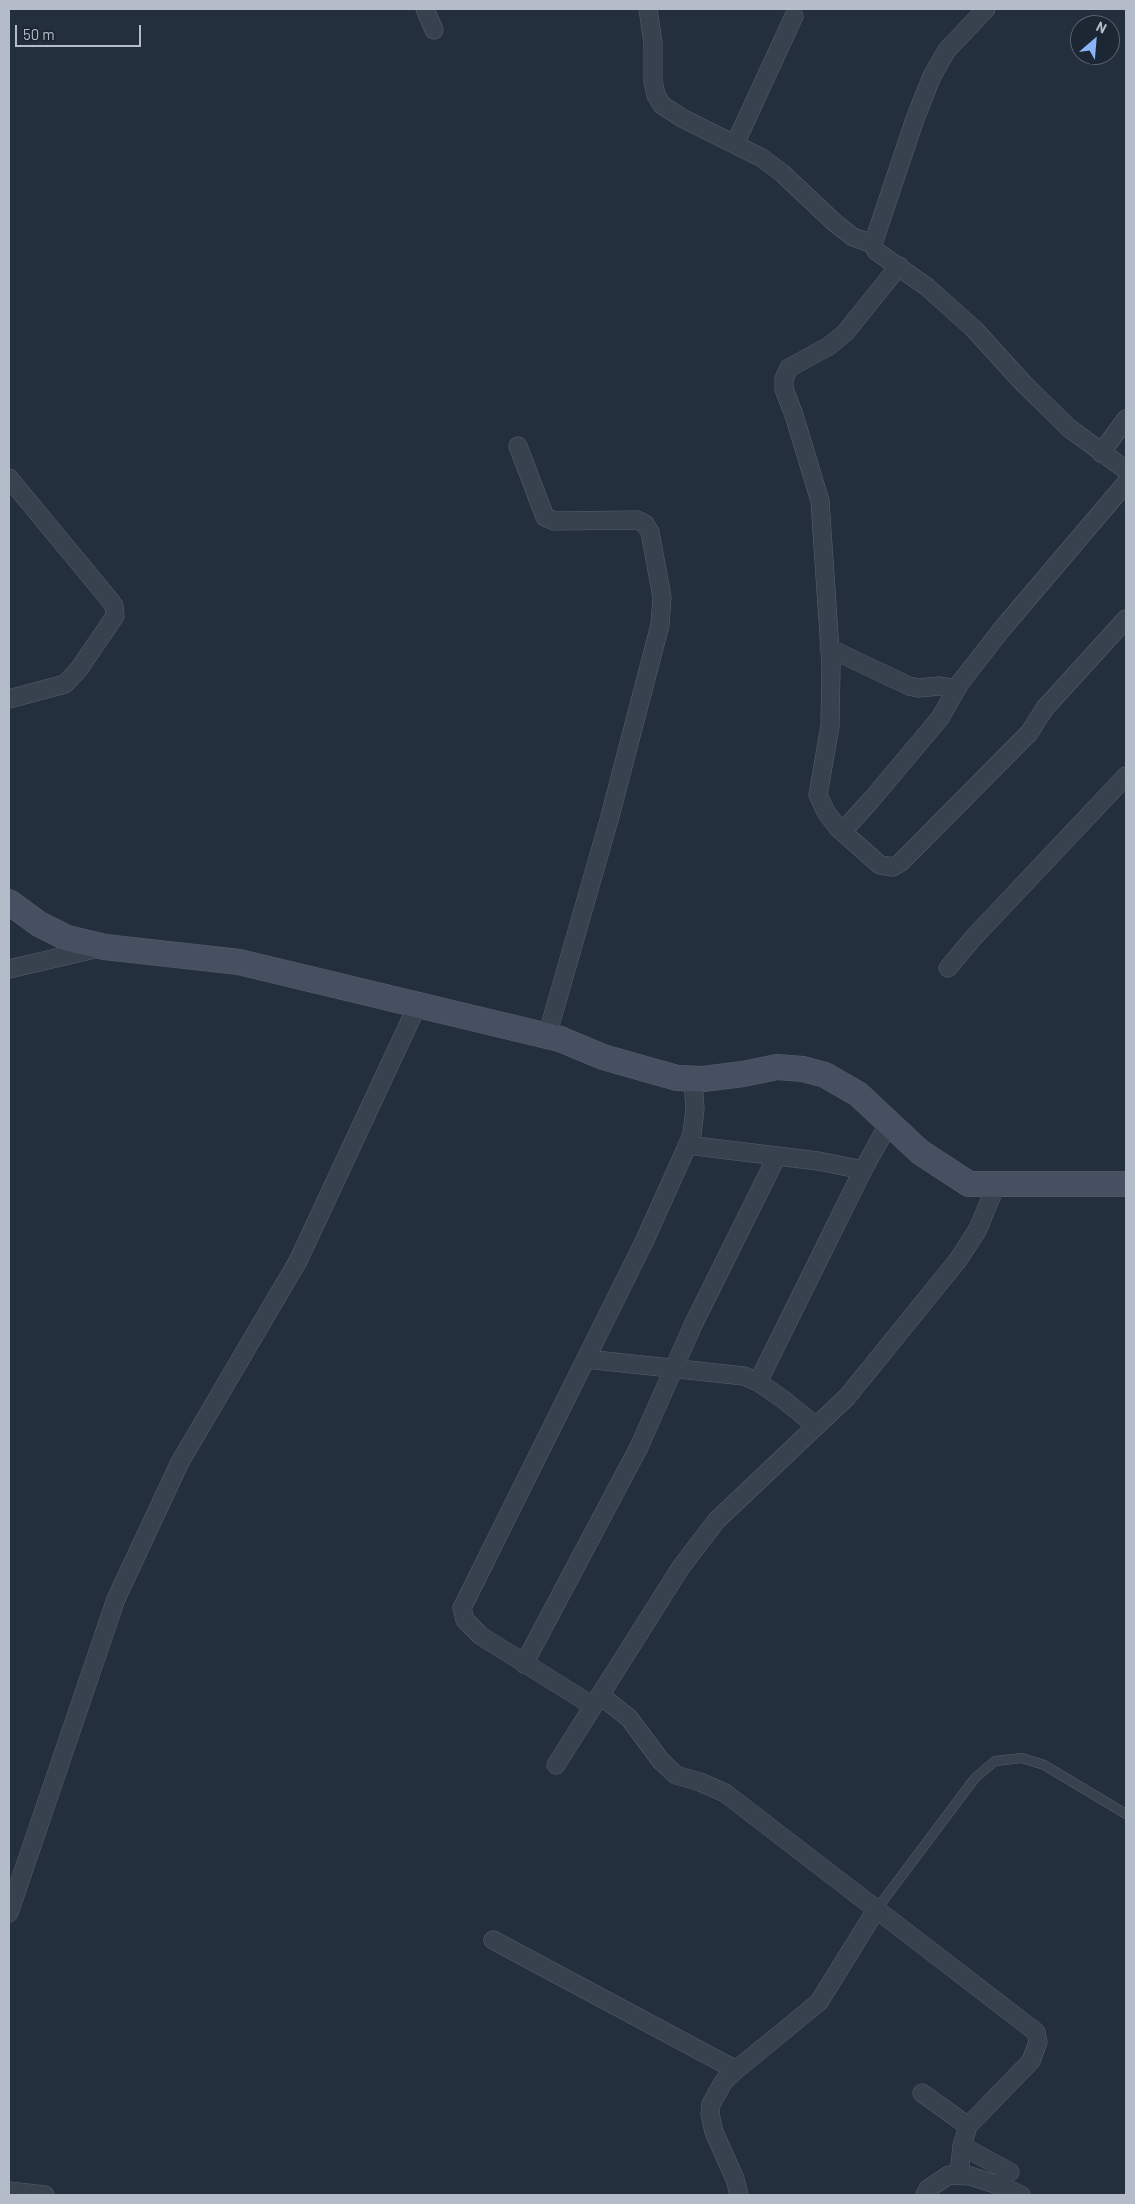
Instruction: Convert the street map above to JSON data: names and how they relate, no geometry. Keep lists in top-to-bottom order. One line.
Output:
{"scale_bar":"50 m","north":"top right"}
